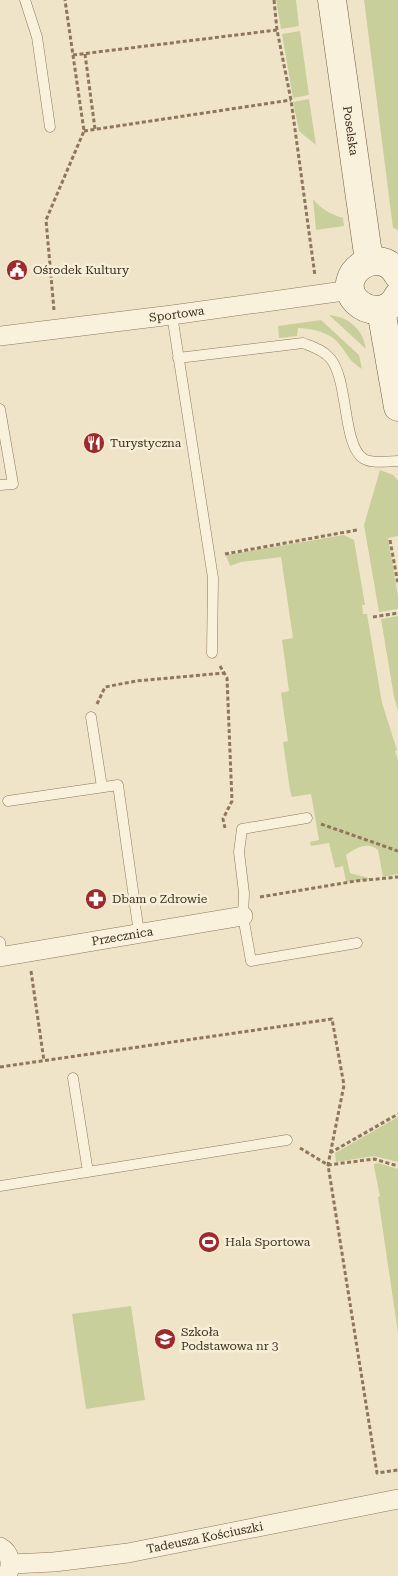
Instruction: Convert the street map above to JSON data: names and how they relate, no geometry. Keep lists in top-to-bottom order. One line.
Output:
{"streets":{"street":["Poselska","Sportowa","Przecznica","Tadeusza Kościuszki"]},"places":{"public building":["Ośrodek Kultury"],"restaurant":["Turystyczna"],"pharmacy":["Dbam o Zdrowie"],"sports":["Hala Sportowa"],"school or university":["Szkoła Podstawowa nr 3"]}}
